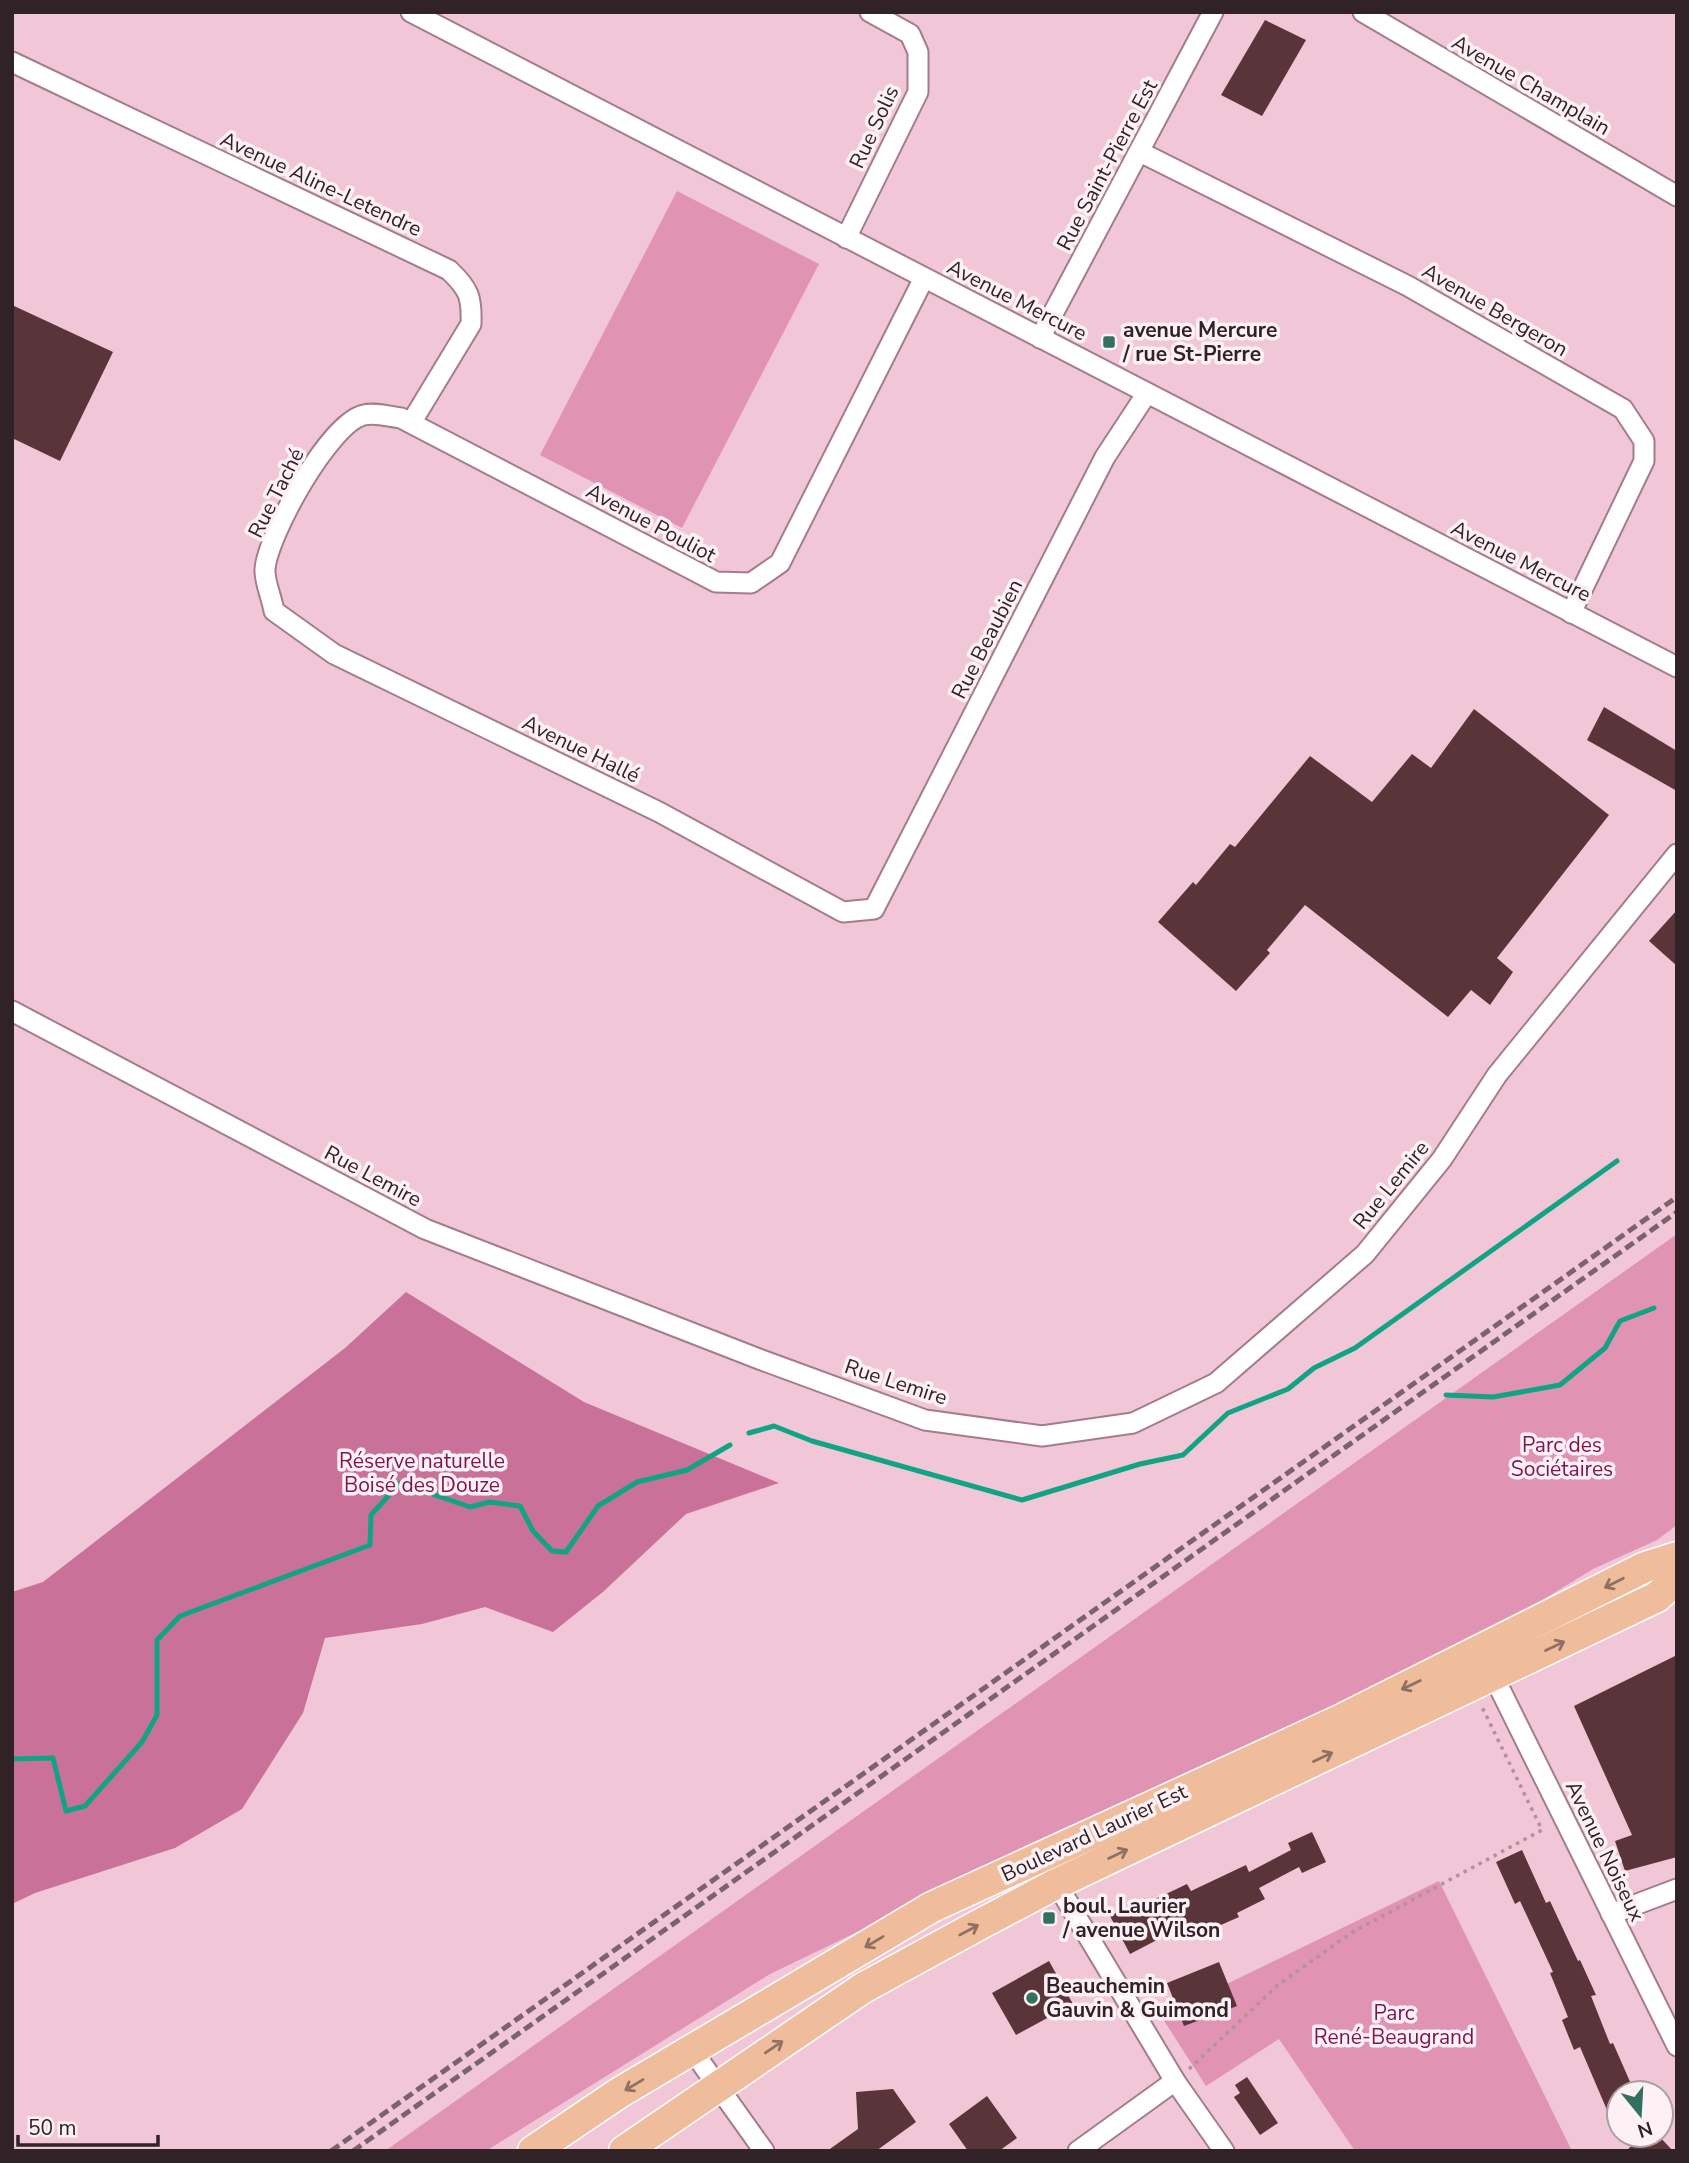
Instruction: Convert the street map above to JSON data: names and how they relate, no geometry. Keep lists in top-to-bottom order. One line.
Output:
{"streets":{"main road":["Boulevard Laurier Est"],"street":["Avenue Champlain","Rue Solis","Rue Saint-Pierre Est","Avenue Aline-Letendre","Avenue Mercure","Avenue Bergeron","Rue Taché","Avenue Pouliot","Rue Beaubien","Avenue Hallé","Rue Lemire","Avenue Noiseux"]},"crossings":[["Rue Solis","Avenue Mercure"],["Rue Saint-Pierre Est","Avenue Mercure"],["Rue Saint-Pierre Est","Avenue Bergeron"],["Avenue Aline-Letendre","Avenue Pouliot"],["Avenue Mercure","Avenue Bergeron"],["Avenue Mercure","Avenue Pouliot"],["Avenue Mercure","Rue Beaubien"],["Rue Taché","Avenue Pouliot"],["Rue Taché","Avenue Hallé"],["Rue Beaubien","Avenue Hallé"],["Boulevard Laurier Est","Avenue Noiseux"]],"parks":["Parc des Sociétaires","Réserve naturelle Boisé des Douze","Parc René-Beaugrand"],"places":{"transit":["avenue Mercure / rue St-Pierre","boul. Laurier / avenue Wilson"],"other":["Beauchemin Gauvin & Guimond"]},"scale_bar":"50 m","north":"bottom"}
